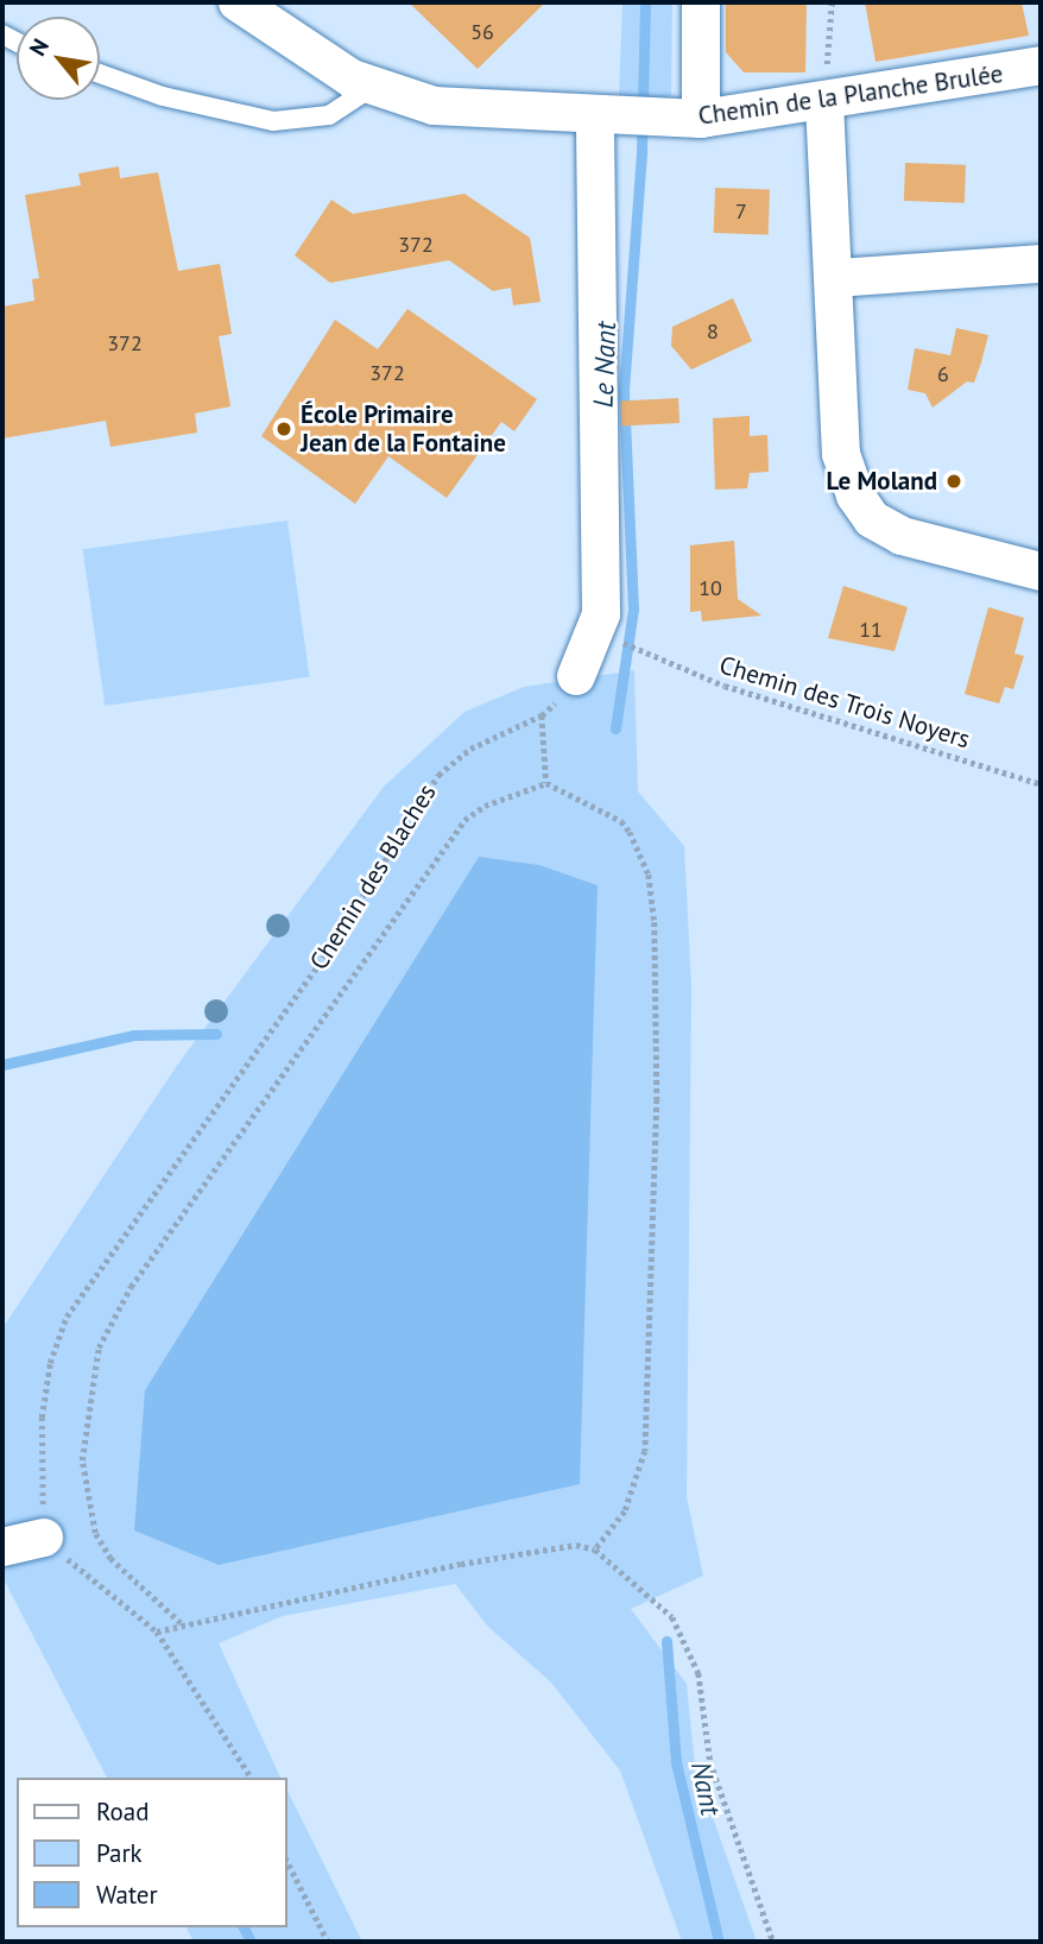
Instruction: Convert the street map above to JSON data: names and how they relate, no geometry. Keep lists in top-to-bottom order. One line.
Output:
{"streets":{"street":["Chemin de la Planche Brulée"],"path":["Chemin des Trois Noyers","Chemin des Blaches"]},"water":["Le Nant","Nant"],"places":["École Primaire Jean de la Fontaine","Le Moland"],"house_numbers":["56","7","372","8","372","372","6","10","11"],"legend":["Road","Park","Water"],"north":"top left"}
